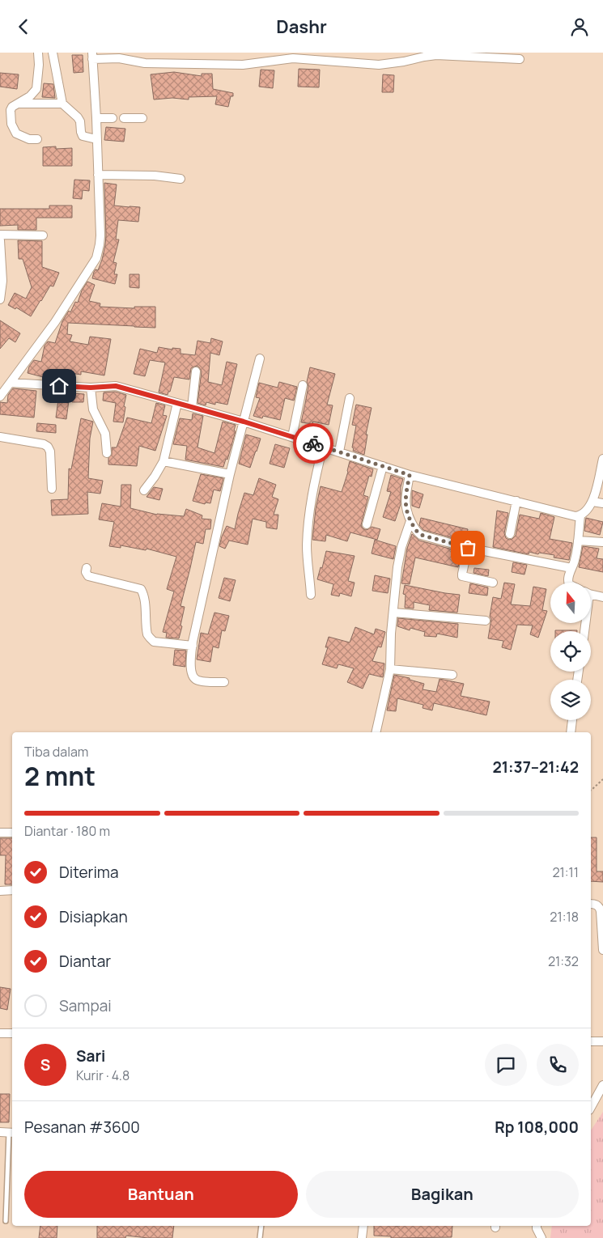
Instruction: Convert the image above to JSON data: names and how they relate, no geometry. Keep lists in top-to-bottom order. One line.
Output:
{"north":"top","page":{"header":"Dashr","heading":["2 mnt","Tiba dalam","21:37–21:42"],"panel":["Sari","Kurir · 4.8","Pesanan #3600","Rp 108,000"],"bar":"Diantar · 180 m","list":[["Diterima","21:11"],["Disiapkan","21:18"],["Diantar","21:32"],"Sampai"],"round":"S","buttons":["Bantuan","Bagikan"]}}
